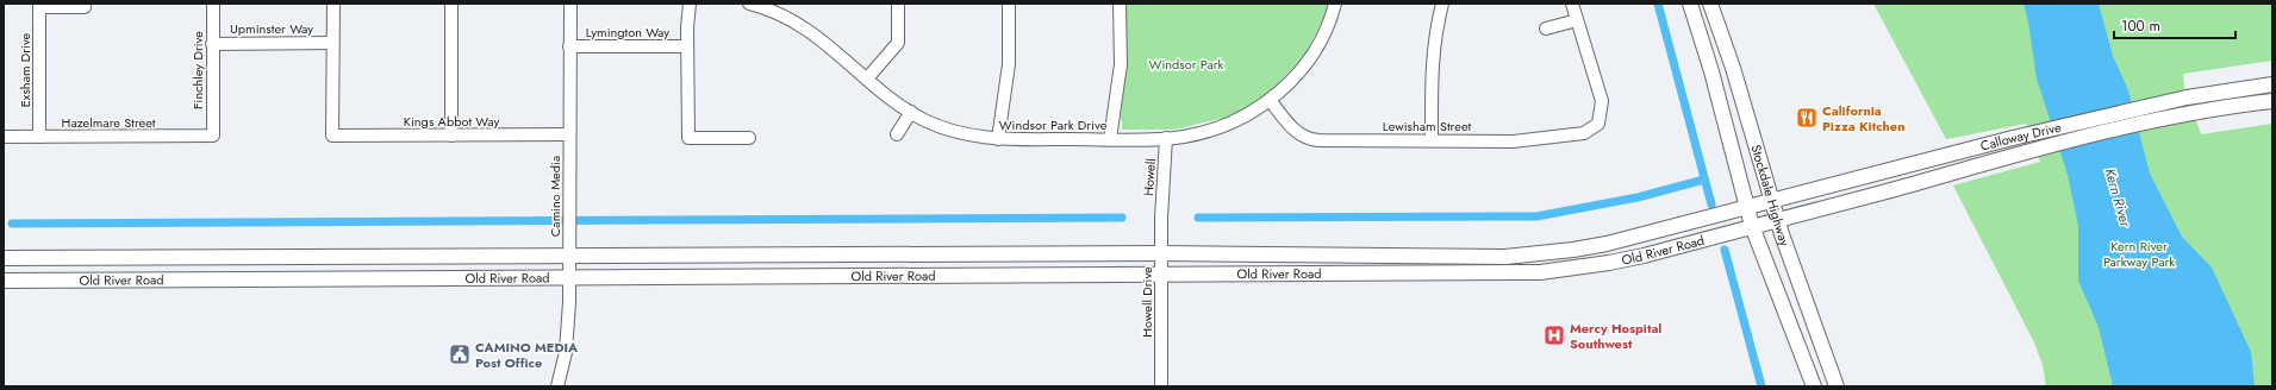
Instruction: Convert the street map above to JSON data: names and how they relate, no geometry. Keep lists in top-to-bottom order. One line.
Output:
{"streets":{"main road":["Calloway Drive","Stockdale Highway","Old River Road"],"street":["Upminster Way","Lymington Way","Exsham Drive","Finchley Drive","Kings Abbot Way","Hazelmare Street","Windsor Park Drive","Lewisham Street","Howell","Camino Media","Howell Drive"]},"crossings":[["Upminster Way","Finchley Drive"],["Upminster Way","Kings Abbot Way"],["Lymington Way","Camino Media"],["Exsham Drive","Hazelmare Street"],["Finchley Drive","Hazelmare Street"],["Kings Abbot Way","Camino Media"],["Windsor Park Drive","Lewisham Street"],["Windsor Park Drive","Howell"],["Calloway Drive","Stockdale Highway"],["Calloway Drive","Old River Road"],["Howell","Howell Drive"],["Camino Media","Old River Road"],["Stockdale Highway","Old River Road"],["Old River Road","Howell Drive"]],"water":["Kern River"],"parks":["Windsor Park","Kern River Parkway Park"],"places":{"restaurant":["California Pizza Kitchen"],"hospital":["Mercy Hospital Southwest"],"public building":["CAMINO MEDIA Post Office"]},"scale_bar":"100 m"}
